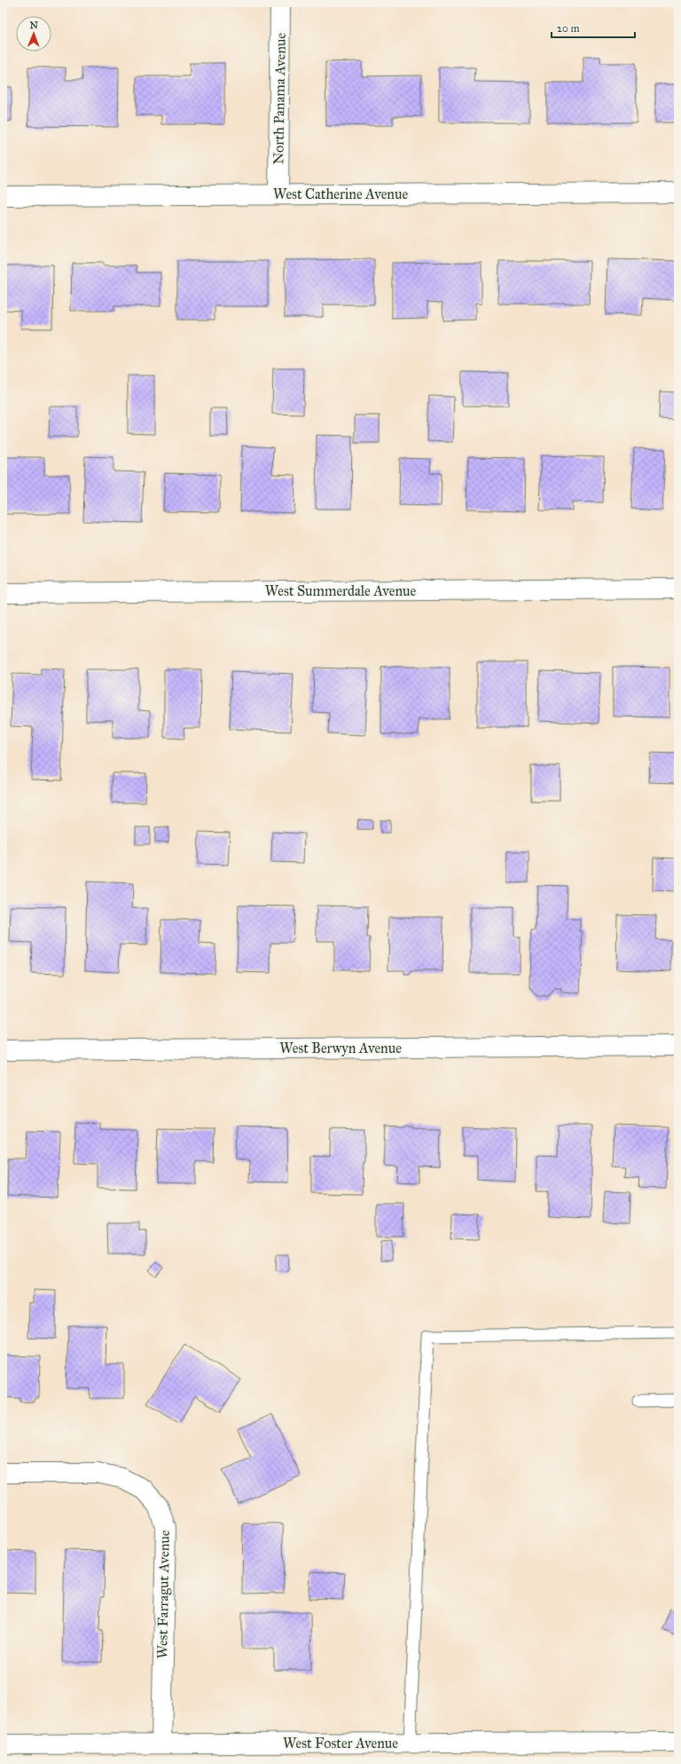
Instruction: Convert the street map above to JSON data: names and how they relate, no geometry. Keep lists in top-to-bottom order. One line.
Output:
{"streets":{"street":["North Panama Avenue","West Catherine Avenue","West Summerdale Avenue","West Berwyn Avenue","West Farragut Avenue","West Foster Avenue"]},"crossings":[["North Panama Avenue","West Catherine Avenue"],["West Farragut Avenue","West Foster Avenue"]],"scale_bar":"20 m","north":"top"}
